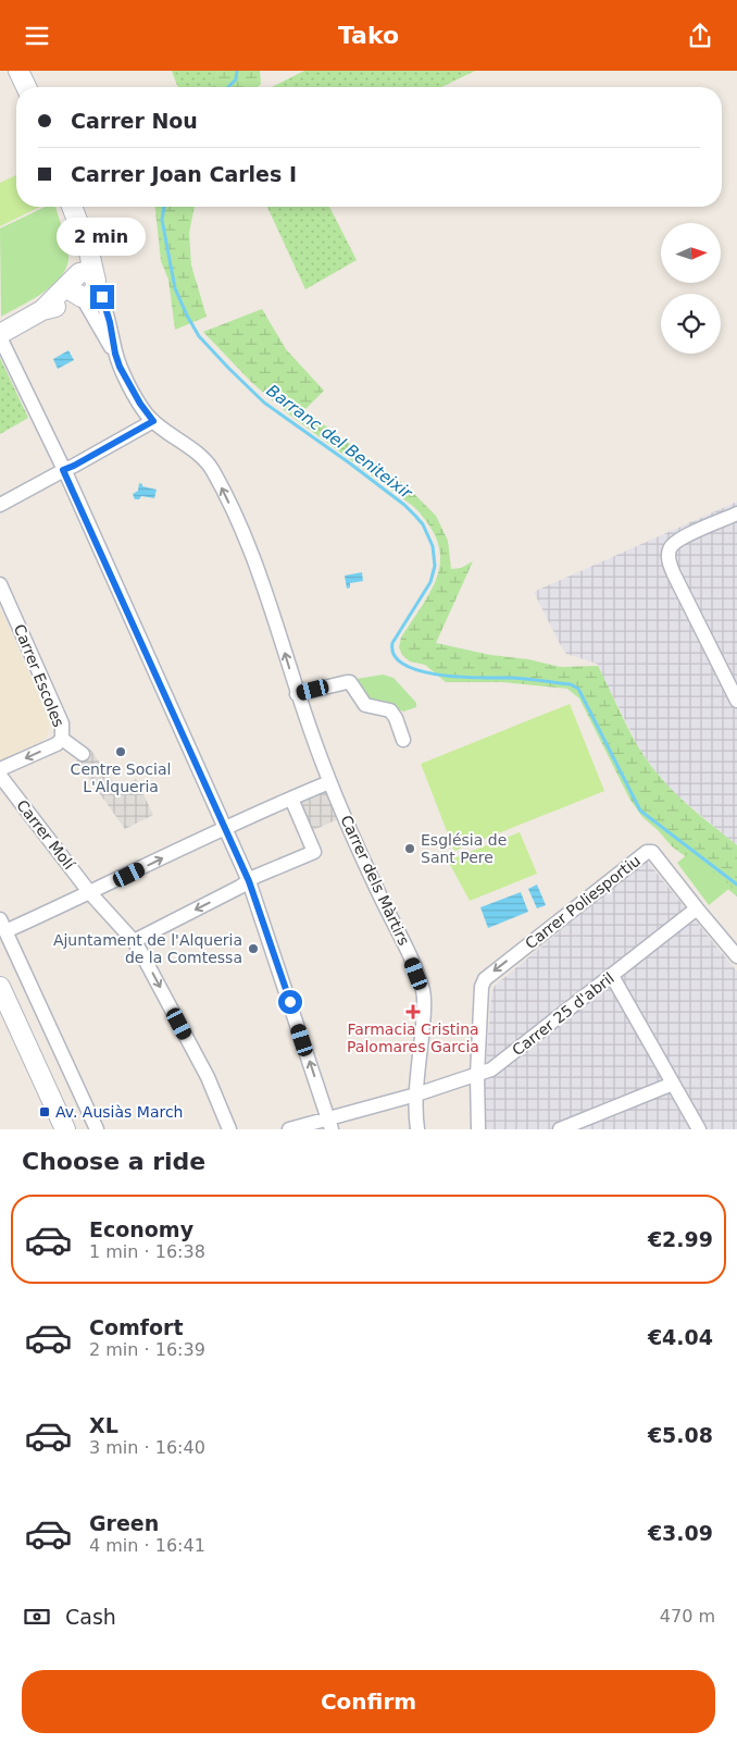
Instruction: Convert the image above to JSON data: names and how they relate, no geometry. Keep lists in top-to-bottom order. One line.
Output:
{"streets":{"street":["Carrer Escoles","Carrer Molí","Carrer dels Màrtirs","Carrer Poliesportiu","Carrer 25 d'abril"]},"crossings":[["Carrer dels Màrtirs","Carrer 25 d'abril"],["Carrer Poliesportiu","Carrer 25 d'abril"]],"one_way":["Carrer dels Màrtirs"],"water":["Barranc del Beniteixir"],"places":{"other":["Centre Social L'Alqueria","Església de Sant Pere","Ajuntament de l'Alqueria de la Comtessa"],"health":["Farmacia Cristina Palomares Garcia"],"transit":["Av. Ausiàs March"]},"north":"right","page":{"header":"Tako","banner":["Carrer Nou","Carrer Joan Carles I"],"bubble":"2 min","heading":"Choose a ride","list":[{"name":"Economy","note":"1 min · 16:38","value":"€2.99"},{"name":"Comfort","note":"2 min · 16:39","value":"€4.04"},{"name":"XL","note":"3 min · 16:40","value":"€5.08"},{"name":"Green","note":"4 min · 16:41","value":"€3.09"}],"pay":["Cash","470 m"],"buttons":"Confirm"}}
